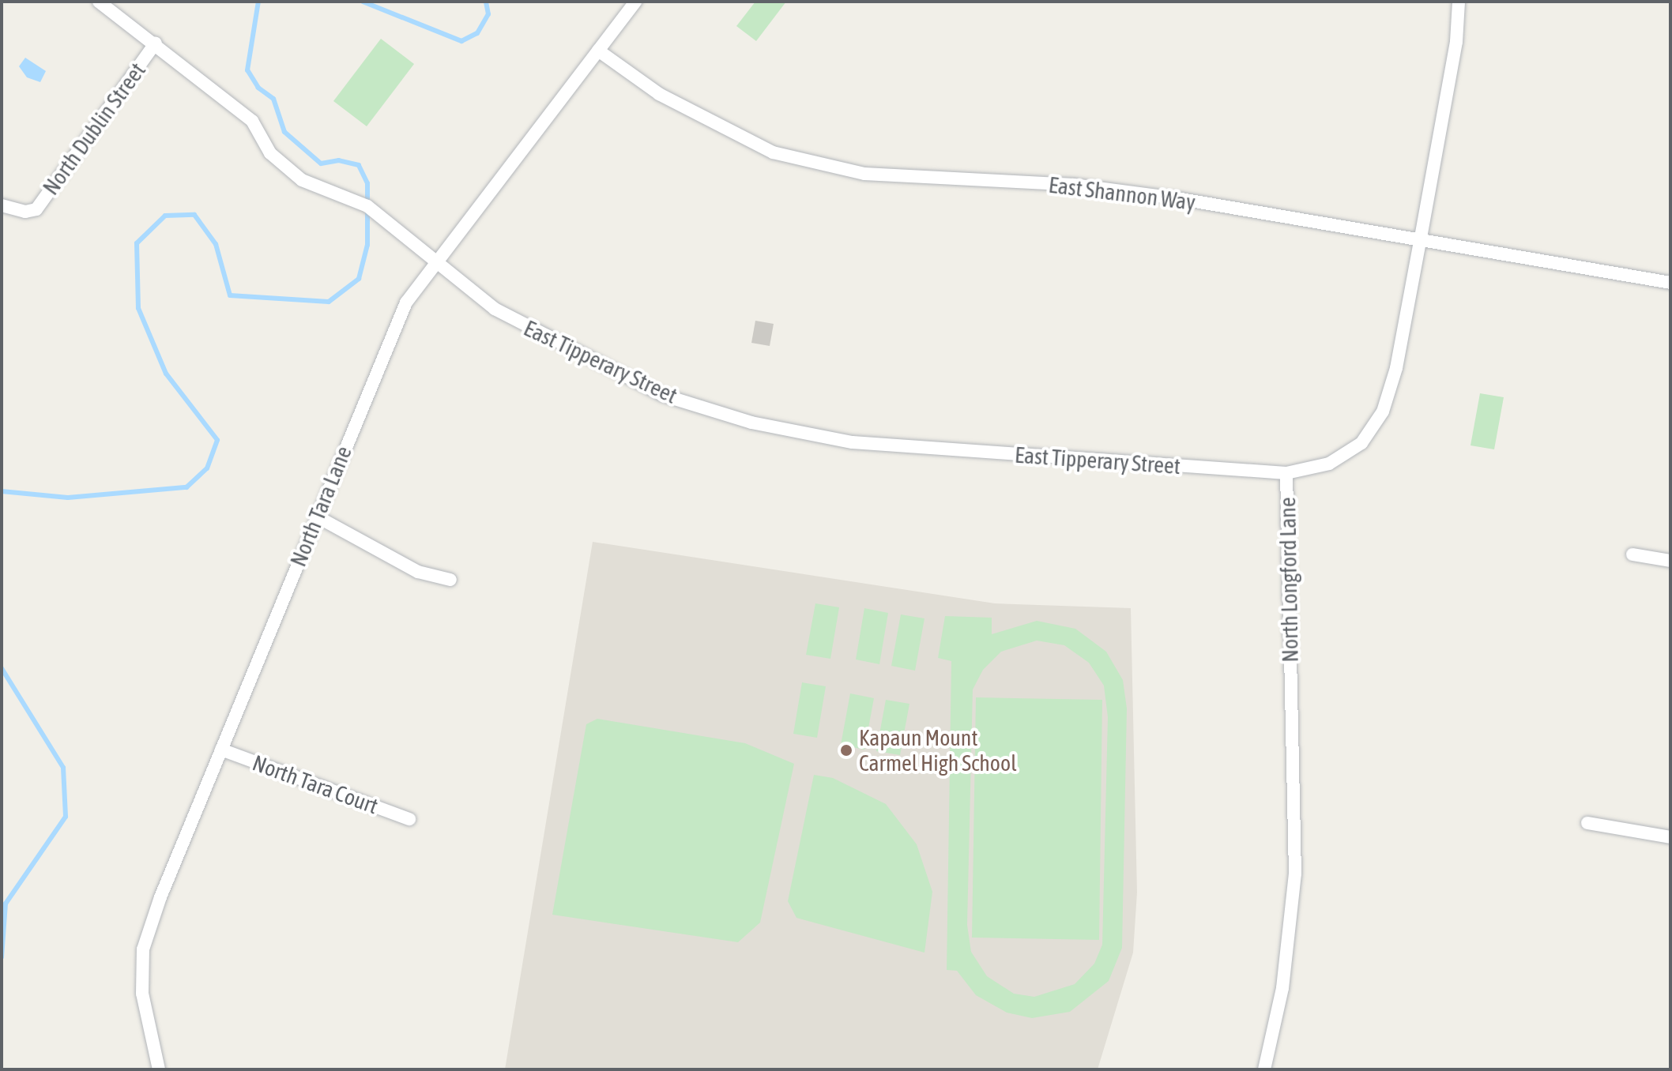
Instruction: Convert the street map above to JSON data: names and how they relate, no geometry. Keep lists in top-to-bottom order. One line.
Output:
{"streets":{"street":["North Dublin Street","East Shannon Way","East Tipperary Street","North Tara Lane","North Longford Lane","North Tara Court"]},"crossings":[["North Dublin Street","East Tipperary Street"],["East Shannon Way","North Tara Lane"],["East Shannon Way","North Longford Lane"],["East Tipperary Street","North Tara Lane"],["East Tipperary Street","North Longford Lane"],["North Tara Lane","North Tara Court"]],"places":["Kapaun Mount Carmel High School"]}
